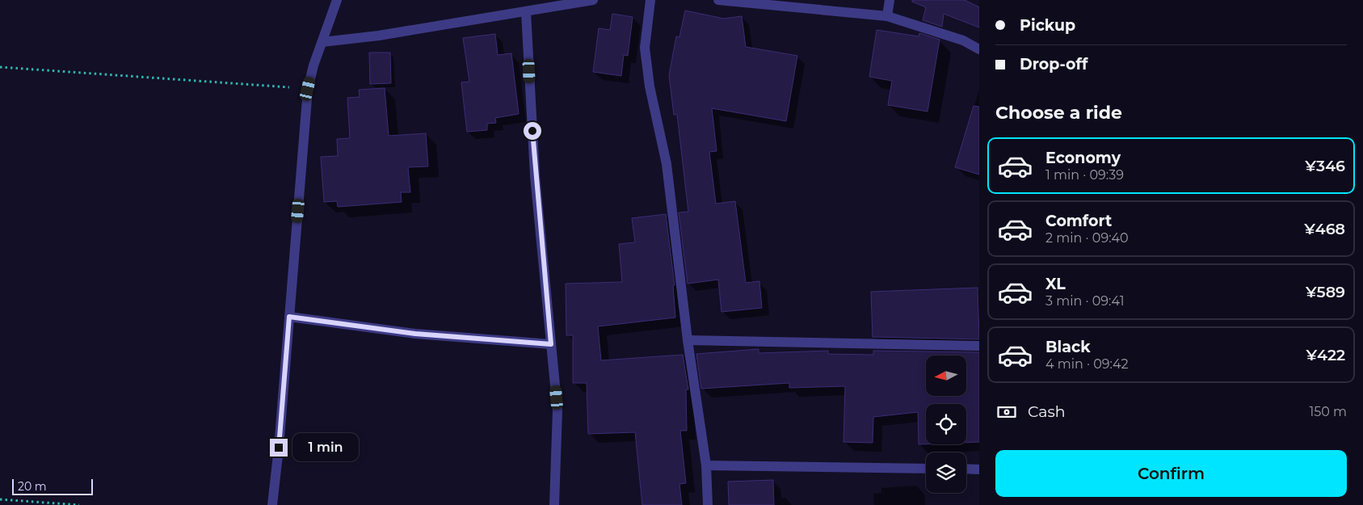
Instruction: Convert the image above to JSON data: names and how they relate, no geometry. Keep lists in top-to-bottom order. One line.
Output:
{"scale_bar":"20 m","north":"left","page":{"banner":["Pickup","Drop-off"],"heading":"Choose a ride","list":[{"name":"Economy","note":"1 min · 09:39","value":"¥346"},{"name":"Comfort","note":"2 min · 09:40","value":"¥468"},{"name":"XL","note":"3 min · 09:41","value":"¥589"},{"name":"Black","note":"4 min · 09:42","value":"¥422"}],"pay":["Cash","150 m"],"bubble":"1 min","buttons":"Confirm","scale":"20 m"}}
